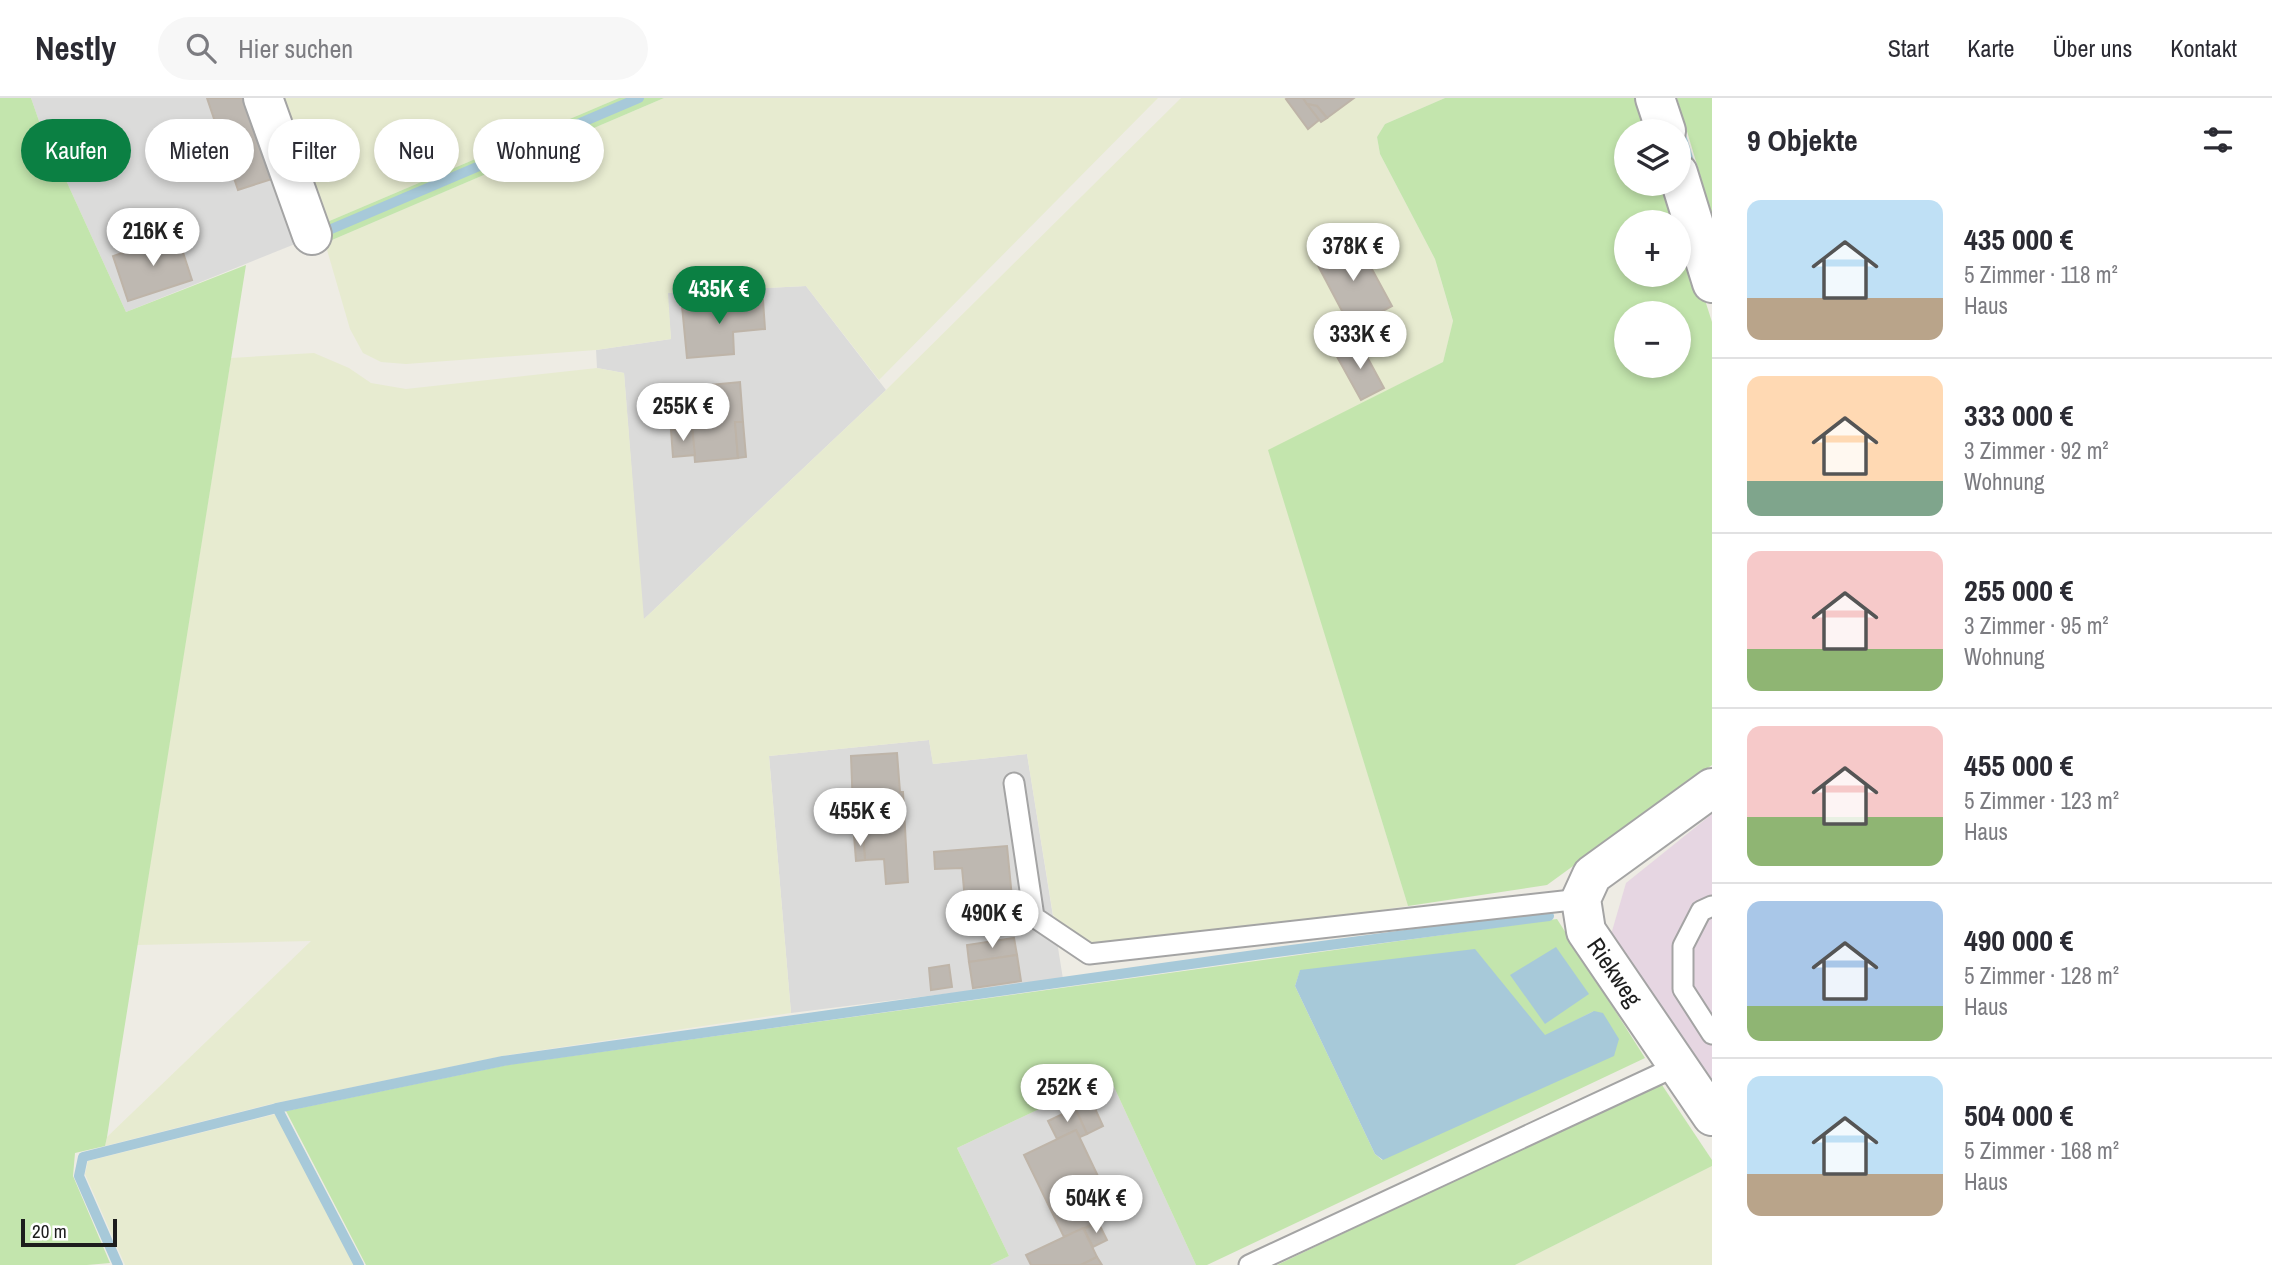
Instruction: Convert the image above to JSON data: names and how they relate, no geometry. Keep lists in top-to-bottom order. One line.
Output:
{"streets":{"street":["Riekweg"]},"scale_bar":"20 m","page":{"header":"Nestly","search":"Hier suchen","nav":["Start","Karte","Über uns","Kontakt"],"heading":"9 Objekte","map_buttons":["+","−"],"chip":["Kaufen","Mieten","Filter","Neu","Wohnung"],"list":[{"name":"435 000 €","note":"5 Zimmer · 118 m² · Haus"},{"name":"333 000 €","note":"3 Zimmer · 92 m² · Wohnung"},{"name":"255 000 €","note":"3 Zimmer · 95 m² · Wohnung"},{"name":"455 000 €","note":"5 Zimmer · 123 m² · Haus"},{"name":"490 000 €","note":"5 Zimmer · 128 m² · Haus"},{"name":"504 000 €","note":"5 Zimmer · 168 m² · Haus"}],"price":["216K €","378K €","435K €","333K €","255K €","455K €","490K €","252K €","504K €"],"scale":"20 m"}}
